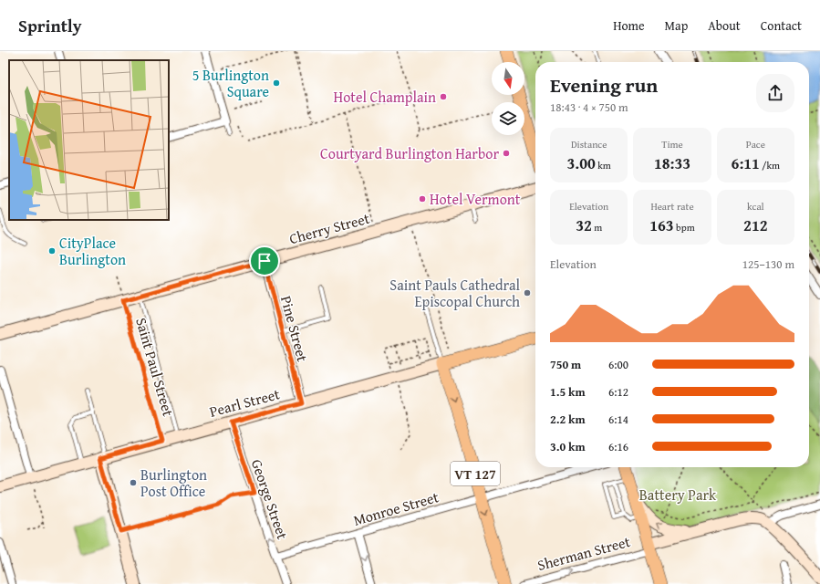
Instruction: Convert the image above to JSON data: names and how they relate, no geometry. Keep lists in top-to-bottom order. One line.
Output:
{"streets":{"main road":["Cherry Street","Pearl Street","VT 127","Sherman Street"],"street":["Pine Street","George Street","Monroe Street"],"lane":["Saint Paul Street"]},"crossings":[["Cherry Street","Pine Street"],["Cherry Street","Saint Paul Street"],["Pine Street","Pearl Street"],["Saint Paul Street","Pearl Street"],["Pearl Street","VT 127"],["Pearl Street","George Street"],["VT 127","Monroe Street"],["George Street","Monroe Street"]],"one_way":["George Street"],"parks":["Battery Park"],"places":["5 Burlington Square","Hotel Champlain","Courtyard Burlington Harbor","Hotel Vermont","CityPlace Burlington","Saint Pauls Cathedral Episcopal Church","Burlington Post Office"],"north":"bottom","page":{"header":"Sprintly","nav":["Home","Map","About","Contact"],"heading":["Evening run","18:43 · 4 × 750 m"],"stats":[["Distance","3.00 km"],["Time","18:33"],["Pace","6:11 /km"],["Elevation","32 m"],["Heart rate","163 bpm"],["kcal","212"]],"chart":["Elevation","125–130 m"],"list":[{"name":"750 m","note":"6:00"},{"name":"1.5 km","note":"6:12"},{"name":"2.2 km","note":"6:14"},{"name":"3.0 km","note":"6:16"}]}}
